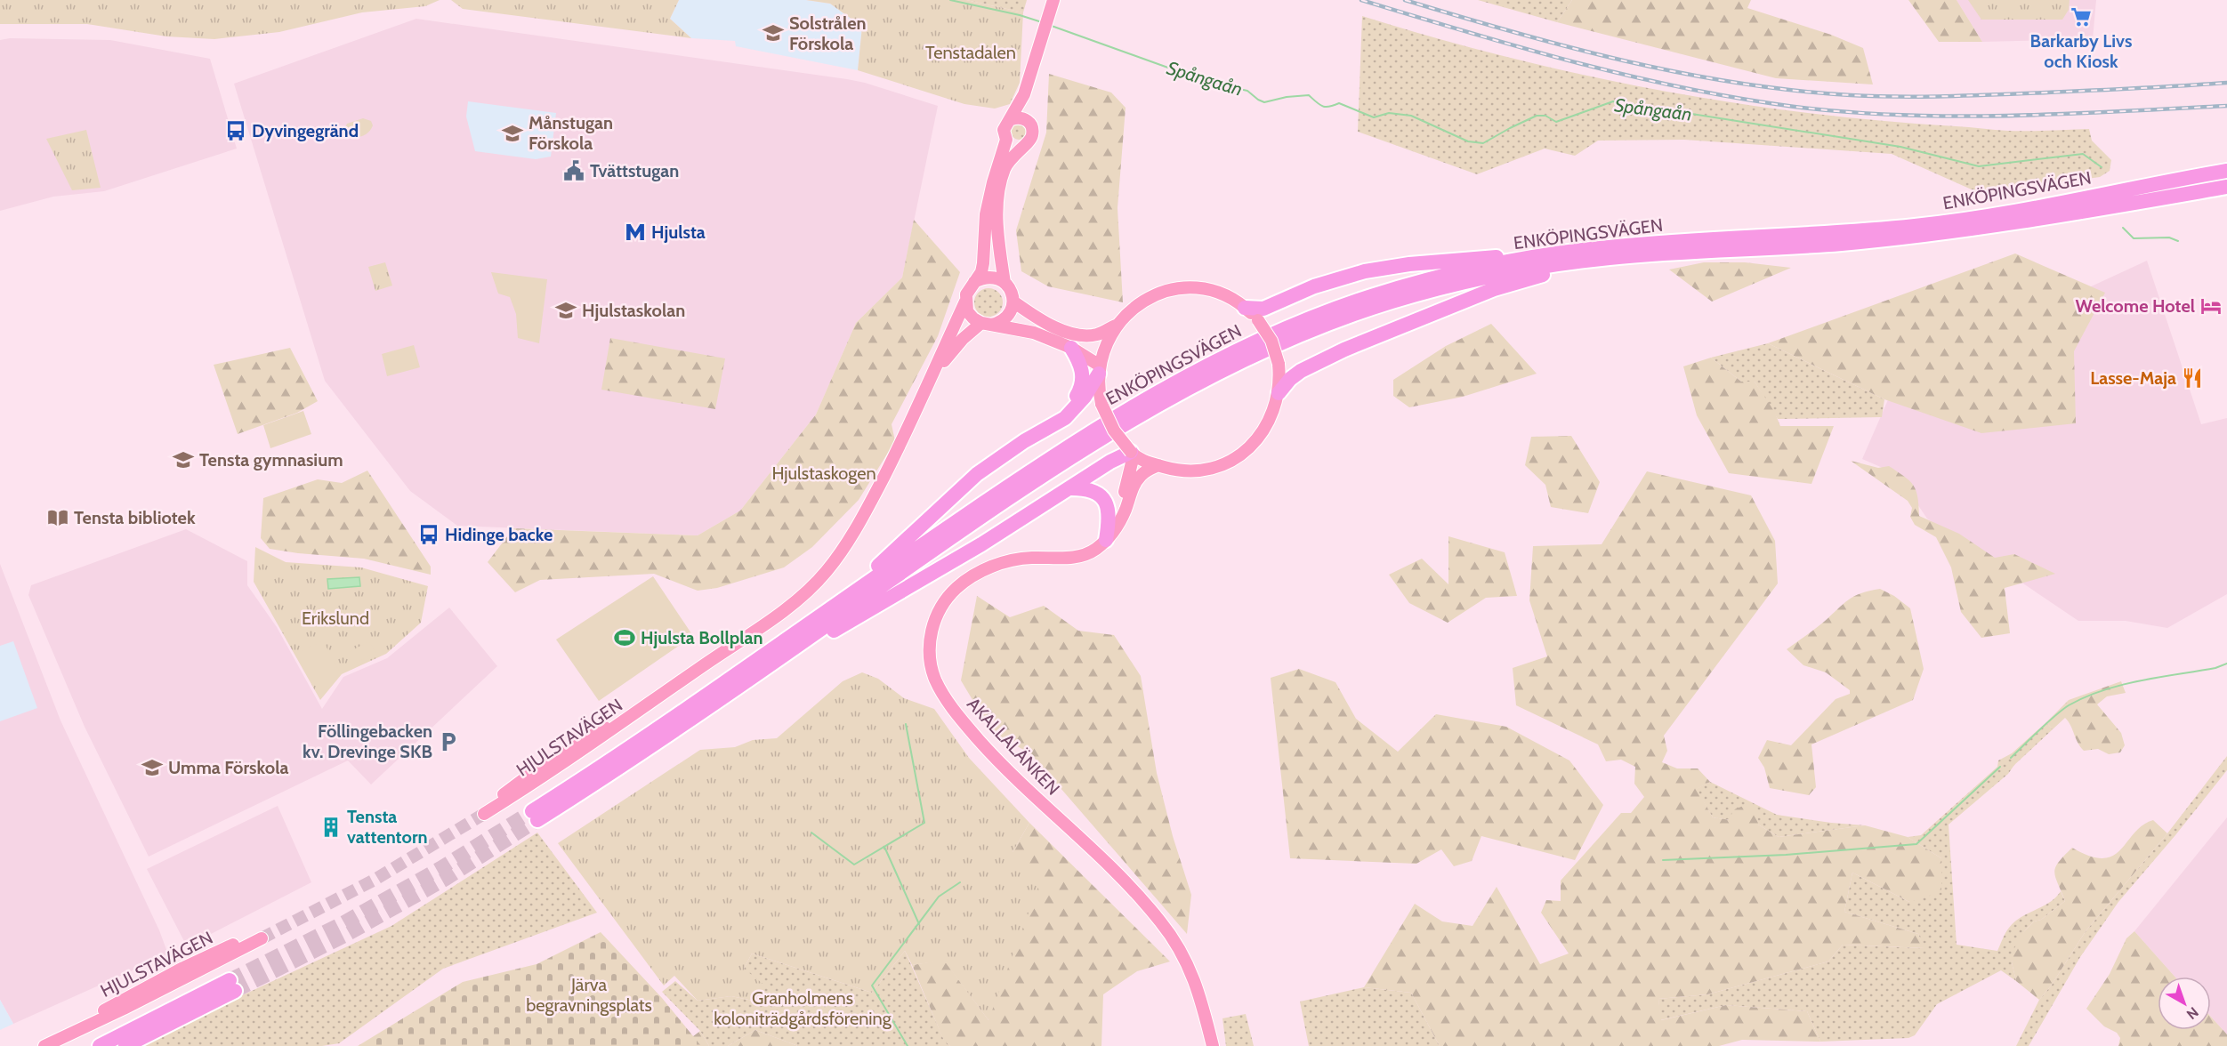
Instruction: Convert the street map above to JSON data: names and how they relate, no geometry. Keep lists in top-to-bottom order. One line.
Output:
{"streets":{"highway":["ENKÖPINGSVÄGEN"],"main road":["HJULSTAVÄGEN","AKALLALÄNKEN"]},"water":["Spångaån"],"parks":["Tenstadalen","Hjulstaskogen","Erikslund","Järva begravningsplats","Granholmens koloniträdgårdsförening"],"places":{"supermarket":["Barkarby Livs och Kiosk"],"school or university":["Solstrålen Förskola","Månstugan Förskola","Hjulstaskolan","Tensta gymnasium","Umma Förskola"],"bus stop":["Dyvingegränd","Hidinge backe"],"public building":["Tvättstugan"],"metro station":["Hjulsta"],"hotel":["Welcome Hotel"],"restaurant":["Lasse-Maja"],"library":["Tensta bibliotek"],"sports":["Hjulsta Bollplan"],"parking":["Föllingebacken kv. Drevinge SKB"],"building":["Tensta vattentorn"]},"north":"bottom right"}
